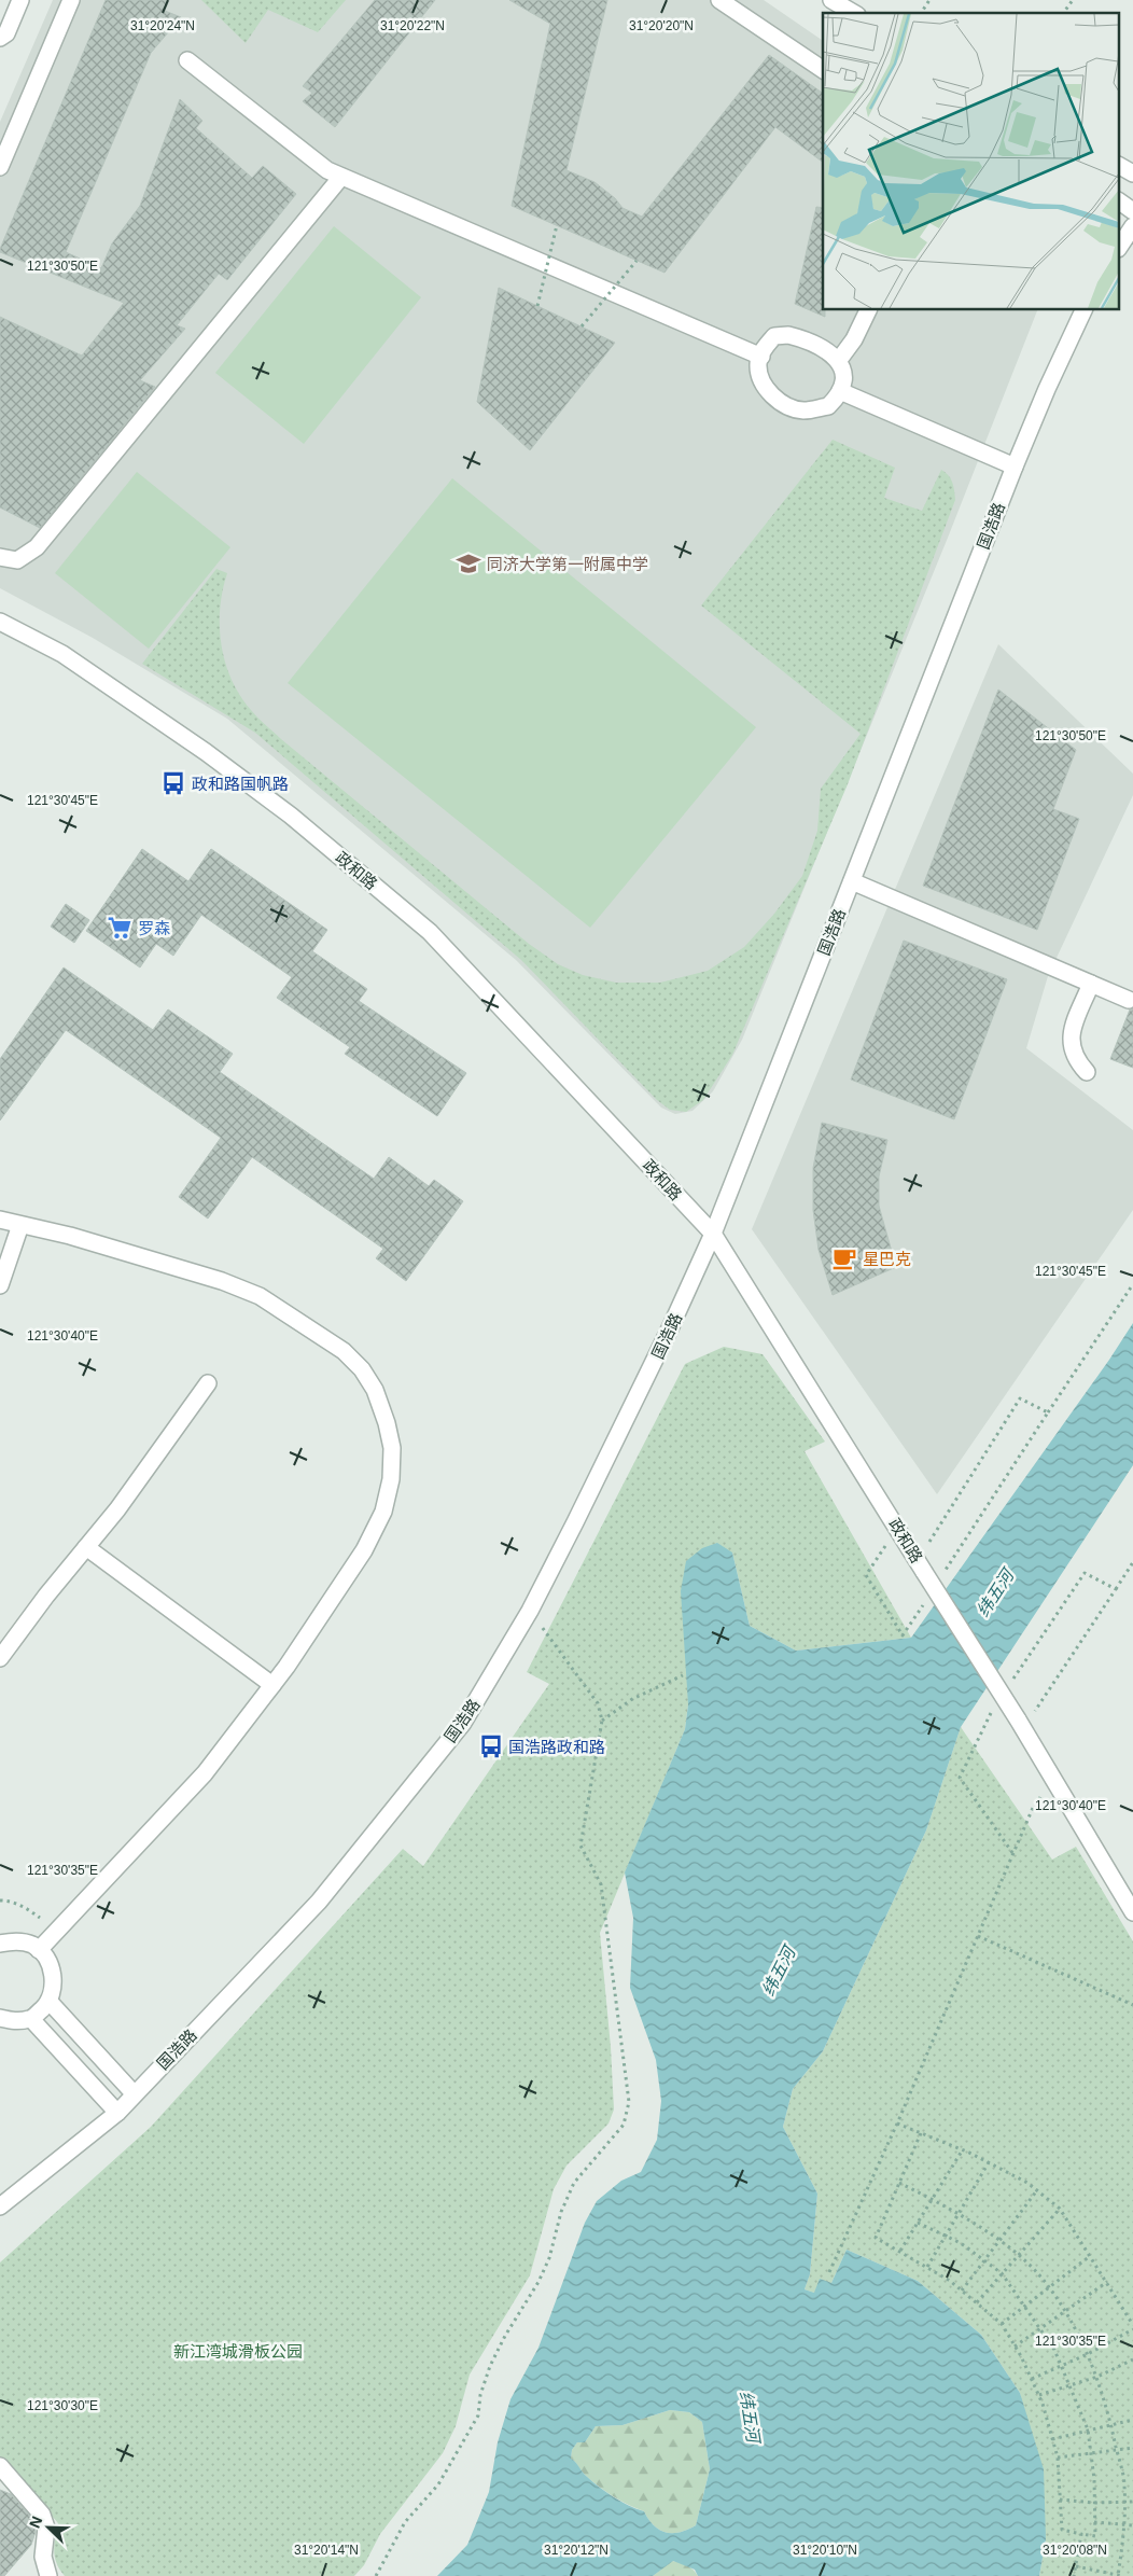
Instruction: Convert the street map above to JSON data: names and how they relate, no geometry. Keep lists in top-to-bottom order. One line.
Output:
{"streets":{"street":["国浩路","政和路"]},"crossings":[["国浩路","政和路"]],"water":["纬五河"],"parks":["新江湾城滑板公园"],"places":{"school or university":["同济大学第一附属中学"],"bus stop":["政和路国帆路","国浩路政和路"],"supermarket":["罗森"],"cafe":["星巴克"]},"north":"top left","coordinates":["31°20'24\"N","31°20'22\"N","31°20'20\"N","121°30'50\"E","121°30'45\"E","121°30'40\"E","121°30'35\"E","121°30'30\"E","31°20'14\"N","31°20'12\"N","31°20'10\"N","31°20'08\"N"]}
